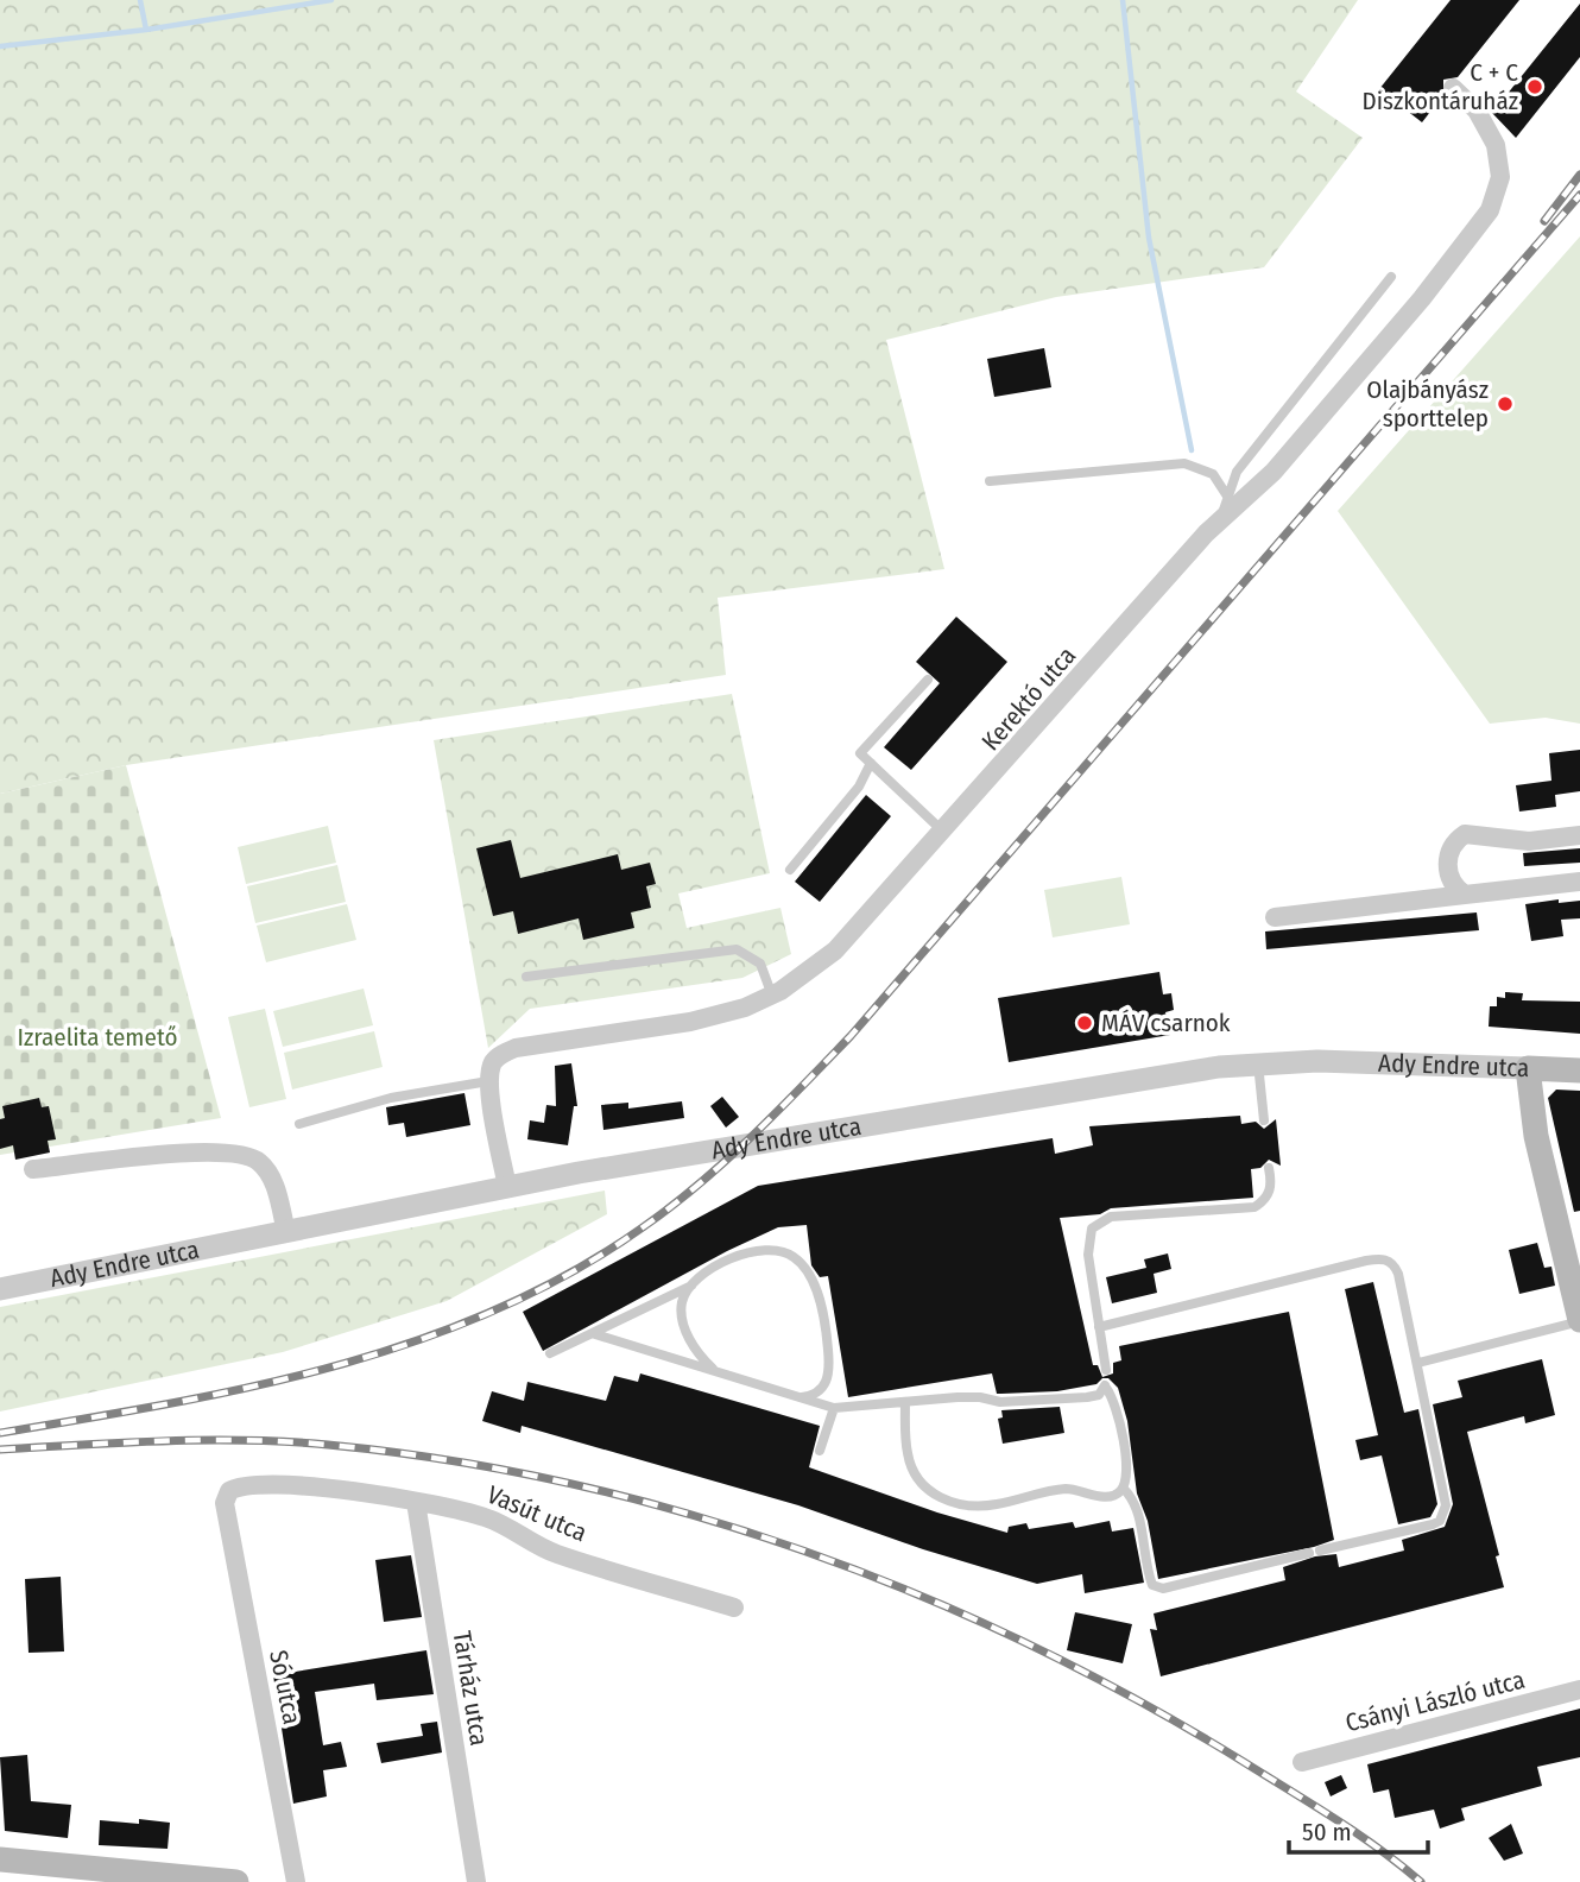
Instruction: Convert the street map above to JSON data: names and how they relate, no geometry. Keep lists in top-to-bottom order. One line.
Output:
{"streets":{"main road":["Ady Endre utca"],"street":["Kerektó utca","Vasút utca","Só utca","Tárház utca","Csányi László utca"]},"crossings":[["Vasút utca","Só utca"],["Vasút utca","Tárház utca"]],"parks":["Izraelita temető"],"places":["C + C Diszkontáruház","Olajbányász sporttelep","MÁV csarnok"],"scale_bar":"50 m"}
